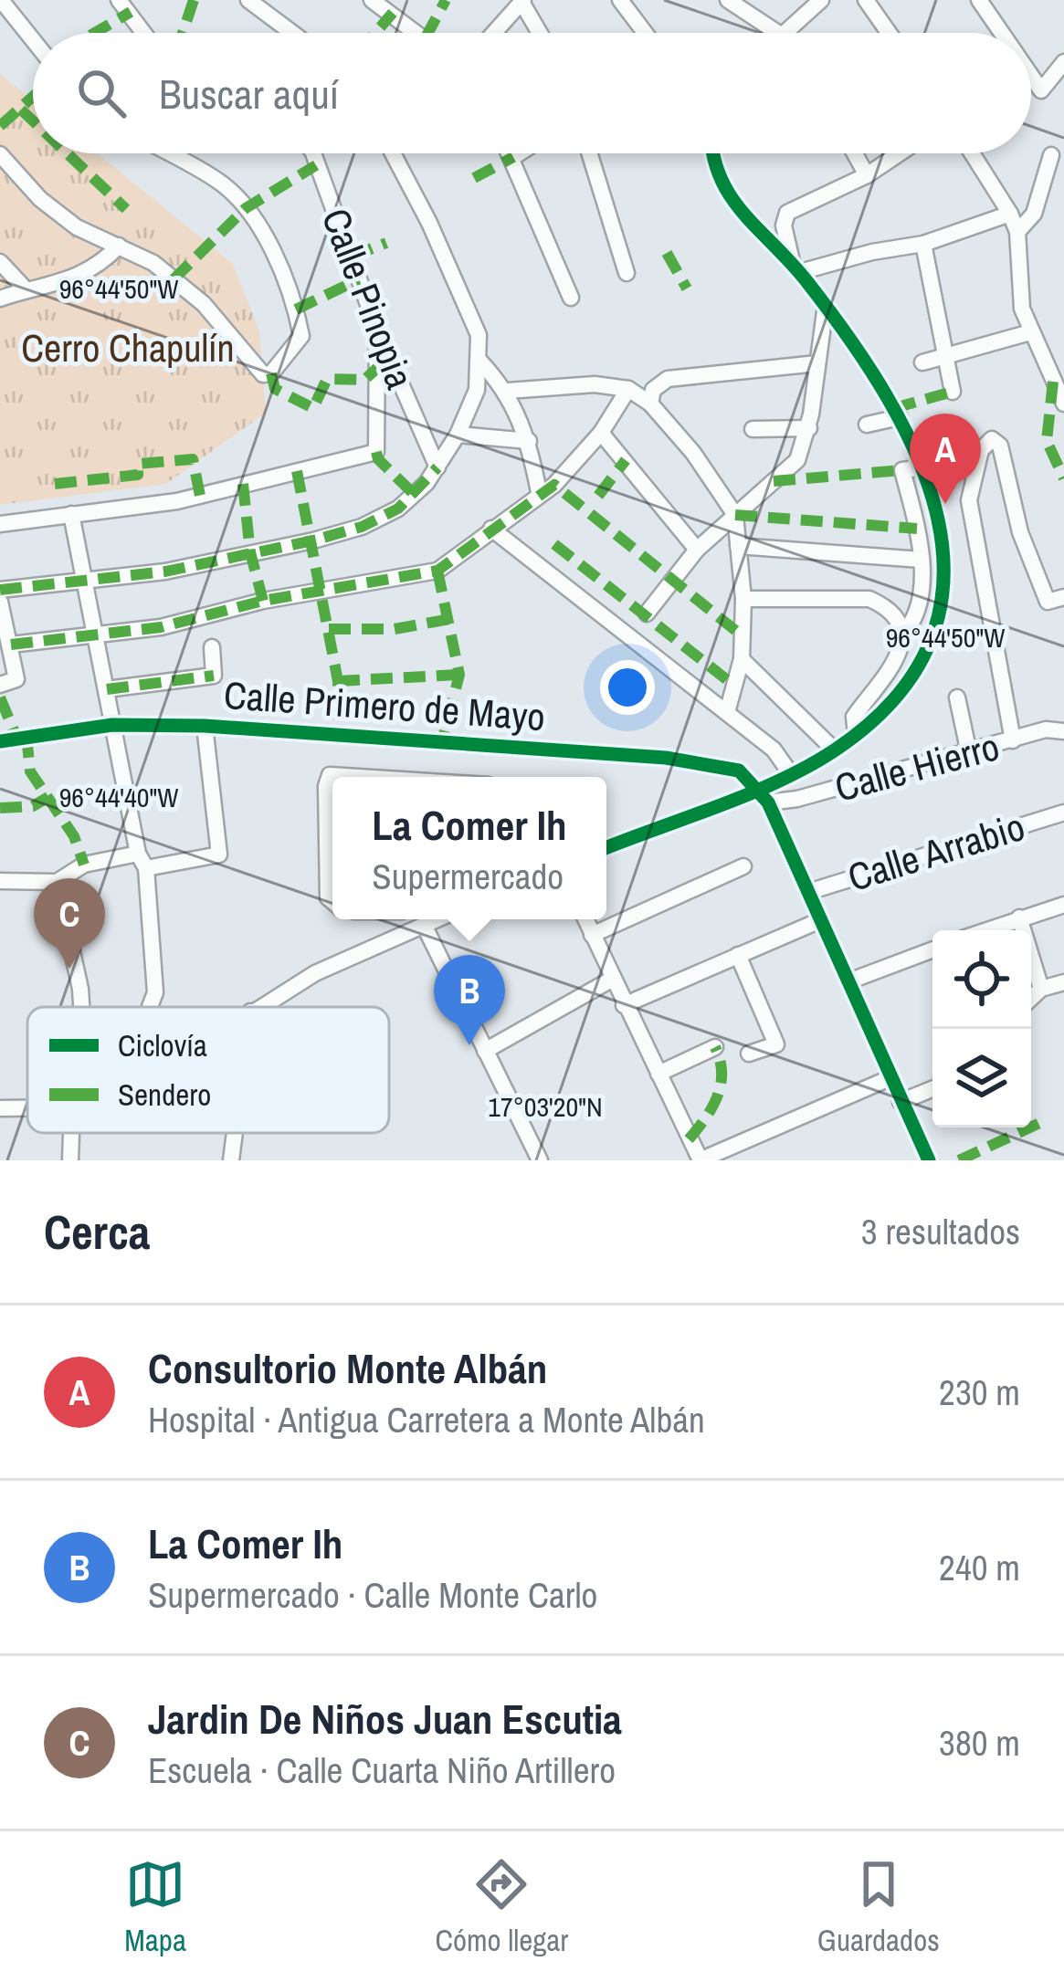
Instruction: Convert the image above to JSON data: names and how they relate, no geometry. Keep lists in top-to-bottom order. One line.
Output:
{"streets":{"street":["Calle Pinopia","Calle Primero de Mayo","Calle Hierro","Calle Arrabio"]},"parks":["Cerro Chapulín"],"legend":["Ciclovía","Sendero"],"page":{"search":"Buscar aquí","pins":["A","C","B"],"popup":["La Comer Ih","Supermercado"],"heading":["Cerca","3 resultados"],"list":[{"mark":"A","name":"Consultorio Monte Albán","note":"Hospital · Antigua Carretera a Monte Albán","value":"230 m"},{"mark":"B","name":"La Comer Ih","note":"Supermercado · Calle Monte Carlo","value":"240 m"},{"mark":"C","name":"Jardin De Niños Juan Escutia","note":"Escuela · Calle Cuarta Niño Artillero","value":"380 m"}],"nav":["Mapa","Cómo llegar","Guardados"]},"coordinates":["96°44'50\"W","96°44'40\"W","17°03'20\"N"]}
